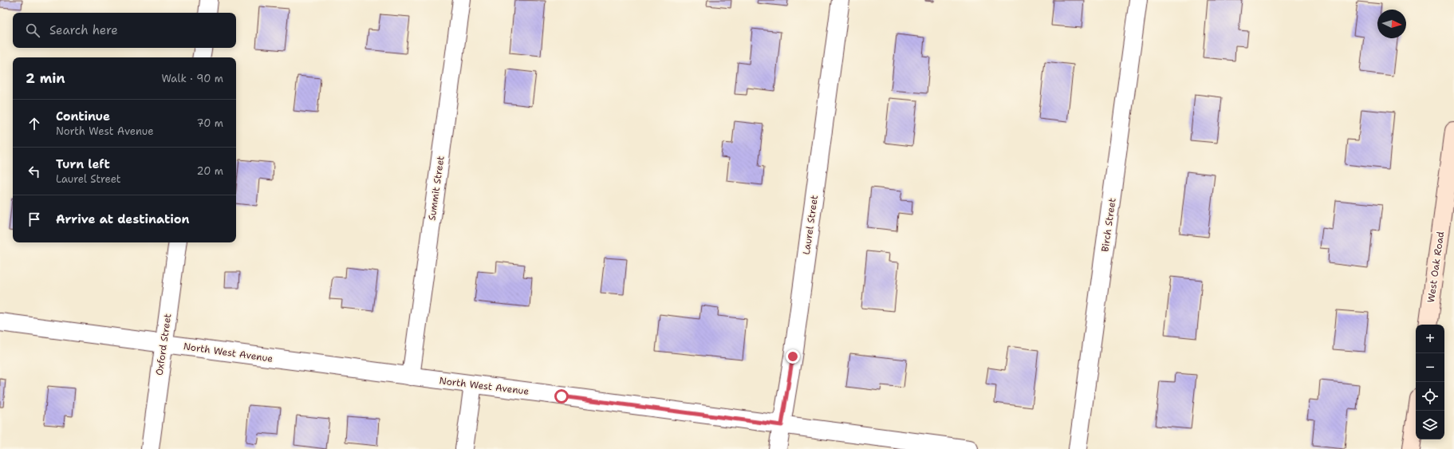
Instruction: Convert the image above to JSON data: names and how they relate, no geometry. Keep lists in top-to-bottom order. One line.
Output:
{"streets":{"street":["Summit Street","Laurel Street","Birch Street","West Oak Road","Oxford Street","North West Avenue"]},"crossings":[["Summit Street","North West Avenue"],["Laurel Street","North West Avenue"],["Oxford Street","North West Avenue"]],"north":"right","page":{"search":"Search here","heading":["2 min","Walk · 90 m"],"list":[["Continue","North West Avenue","70 m"],["Turn left","Laurel Street","20 m"],"Arrive at destination"],"map_buttons":["+","−"]}}
